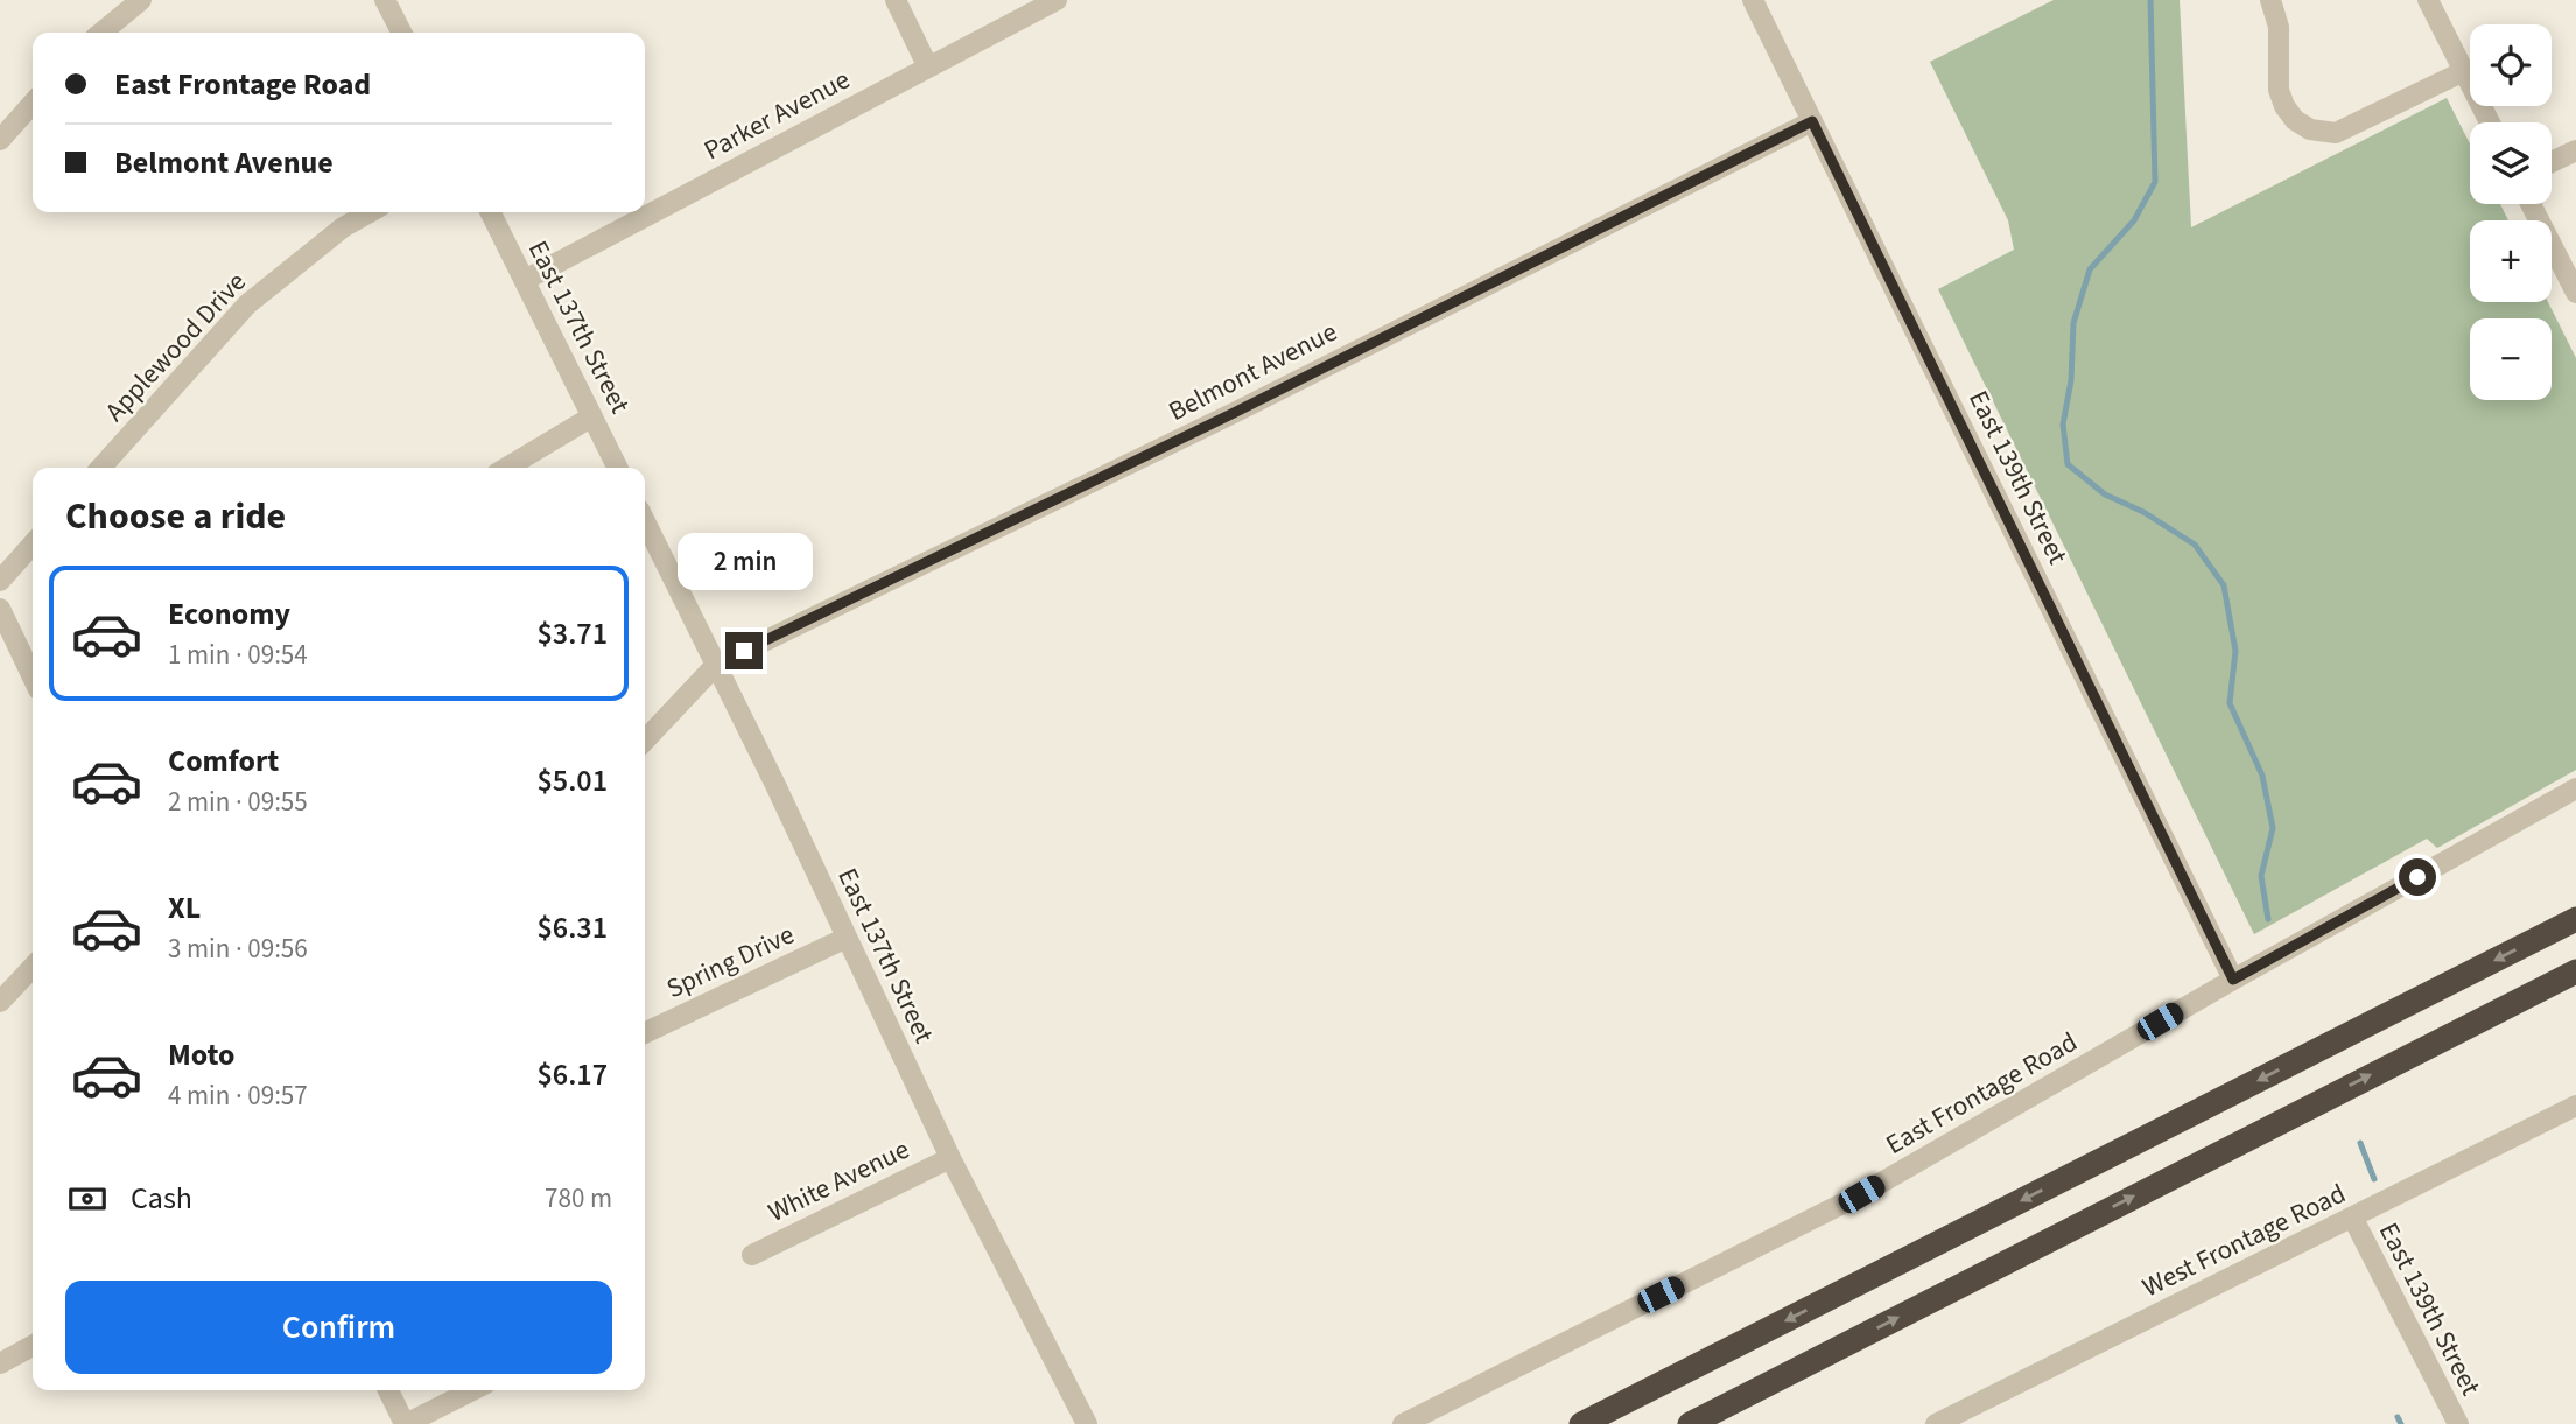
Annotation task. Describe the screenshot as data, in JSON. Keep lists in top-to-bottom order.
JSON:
{
  "streets": {
    "street": [
      "Parker Avenue",
      "East 137th Street",
      "Applewood Drive",
      "Belmont Avenue",
      "East 139th Street",
      "Spring Drive",
      "East Frontage Road",
      "White Avenue",
      "West Frontage Road"
    ]
  },
  "crossings": [
    ["Parker Avenue", "East 137th Street"],
    ["East 137th Street", "Belmont Avenue"],
    ["East 137th Street", "Spring Drive"],
    ["East 137th Street", "White Avenue"],
    ["Belmont Avenue", "East 139th Street"],
    ["East 139th Street", "East Frontage Road"],
    ["East 139th Street", "West Frontage Road"]
  ],
  "page": {
    "map_buttons": ["+", "−"],
    "banner": ["East Frontage Road", "Belmont Avenue"],
    "heading": "Choose a ride",
    "bubble": "2 min",
    "list": [
      {
        "name": "Economy",
        "note": "1 min · 09:54",
        "value": "$3.71"
      },
      {
        "name": "Comfort",
        "note": "2 min · 09:55",
        "value": "$5.01"
      },
      {
        "name": "XL",
        "note": "3 min · 09:56",
        "value": "$6.31"
      },
      {
        "name": "Moto",
        "note": "4 min · 09:57",
        "value": "$6.17"
      }
    ],
    "pay": ["Cash", "780 m"],
    "buttons": "Confirm"
  }
}
